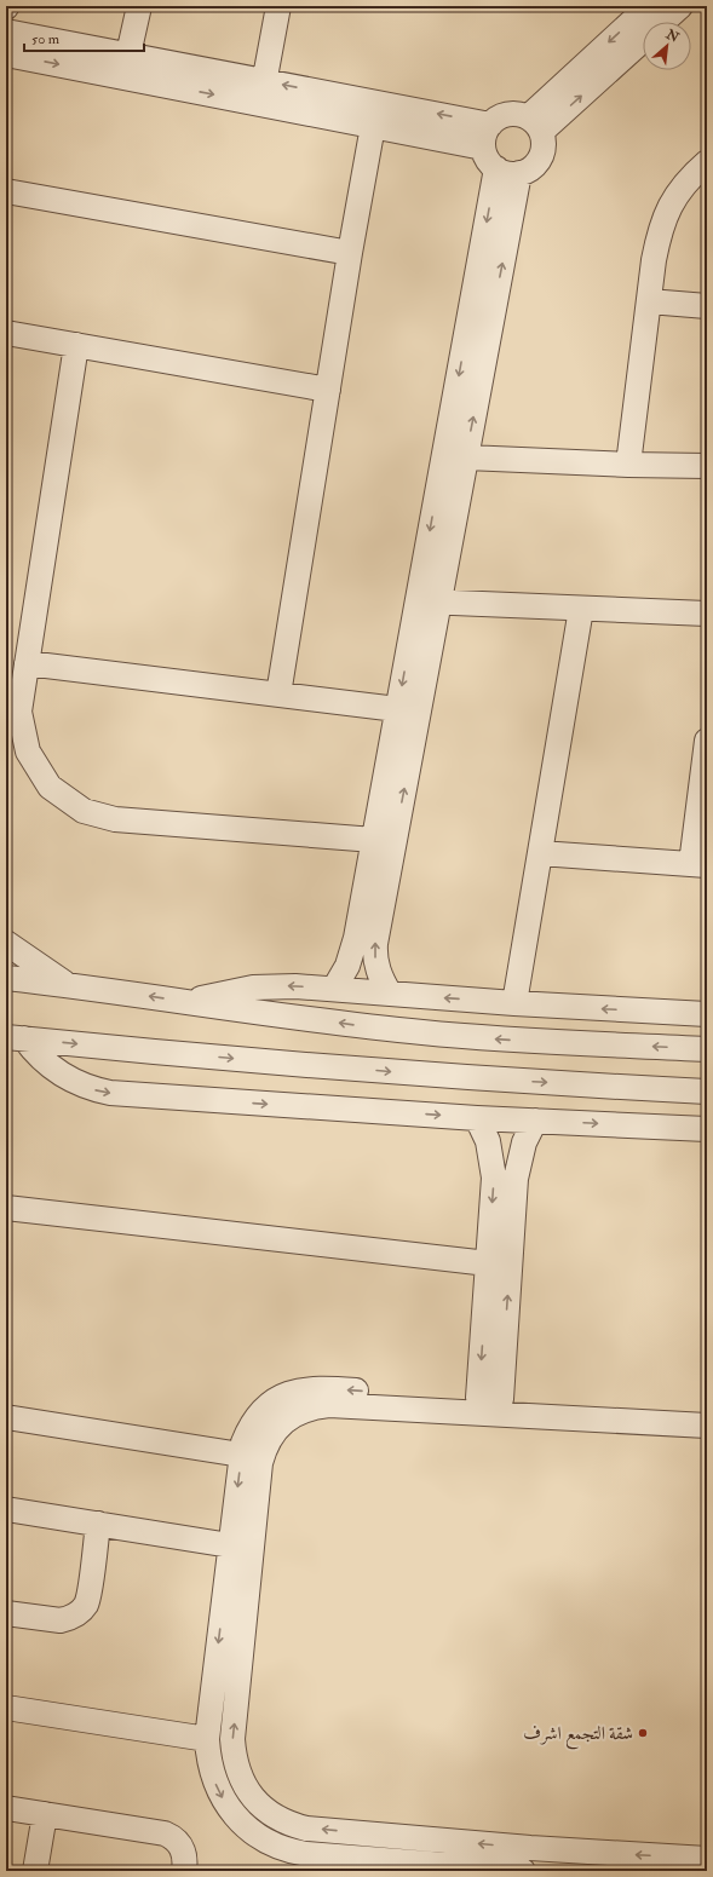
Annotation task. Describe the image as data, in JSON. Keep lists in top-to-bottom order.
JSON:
{
  "places": ["شقة التجمع اشرف"],
  "scale_bar": "50 m",
  "north": "top right"
}
